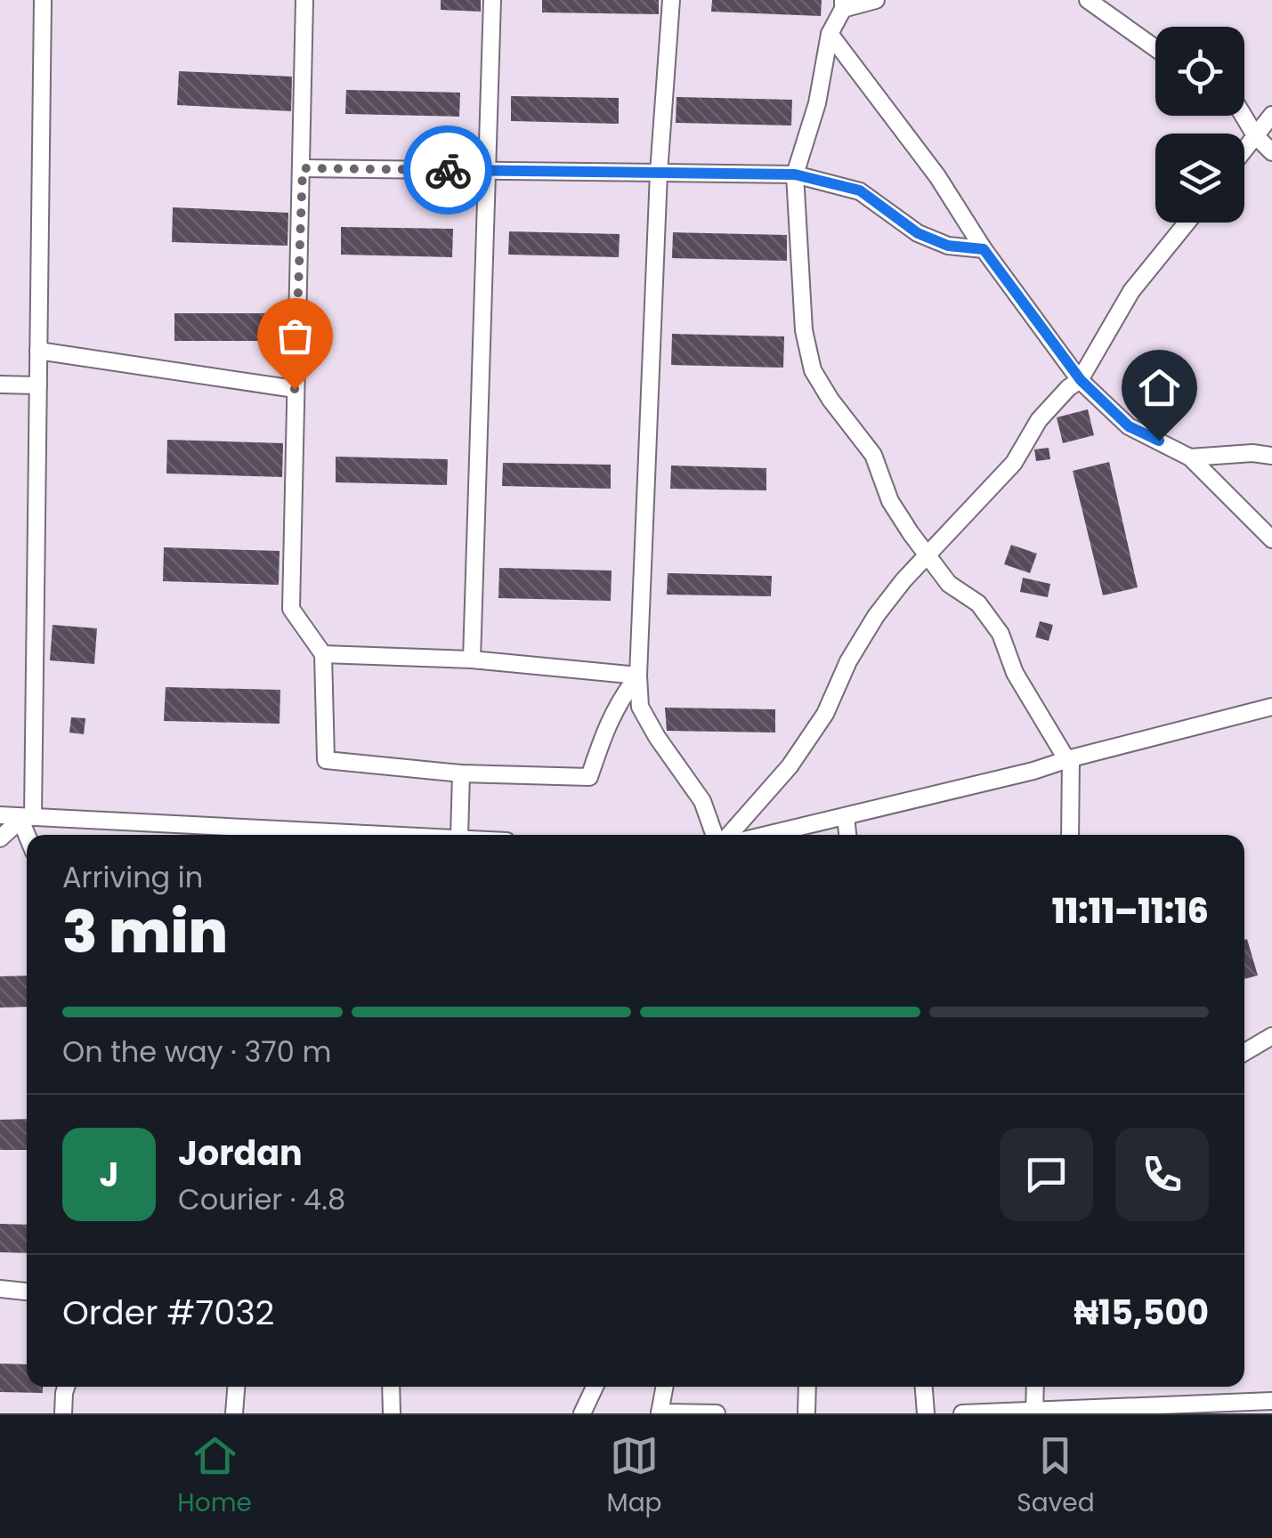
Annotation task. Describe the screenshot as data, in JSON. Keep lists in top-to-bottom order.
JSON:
{
  "page": {
    "heading": ["3 min", "Arriving in", "11:11–11:16"],
    "panel": [
      "Jordan",
      "Courier · 4.8",
      "Order #7032",
      "₦15,500"
    ],
    "bar": "On the way · 370 m",
    "round": "J",
    "tabs": ["Home", "Map", "Saved"]
  }
}
